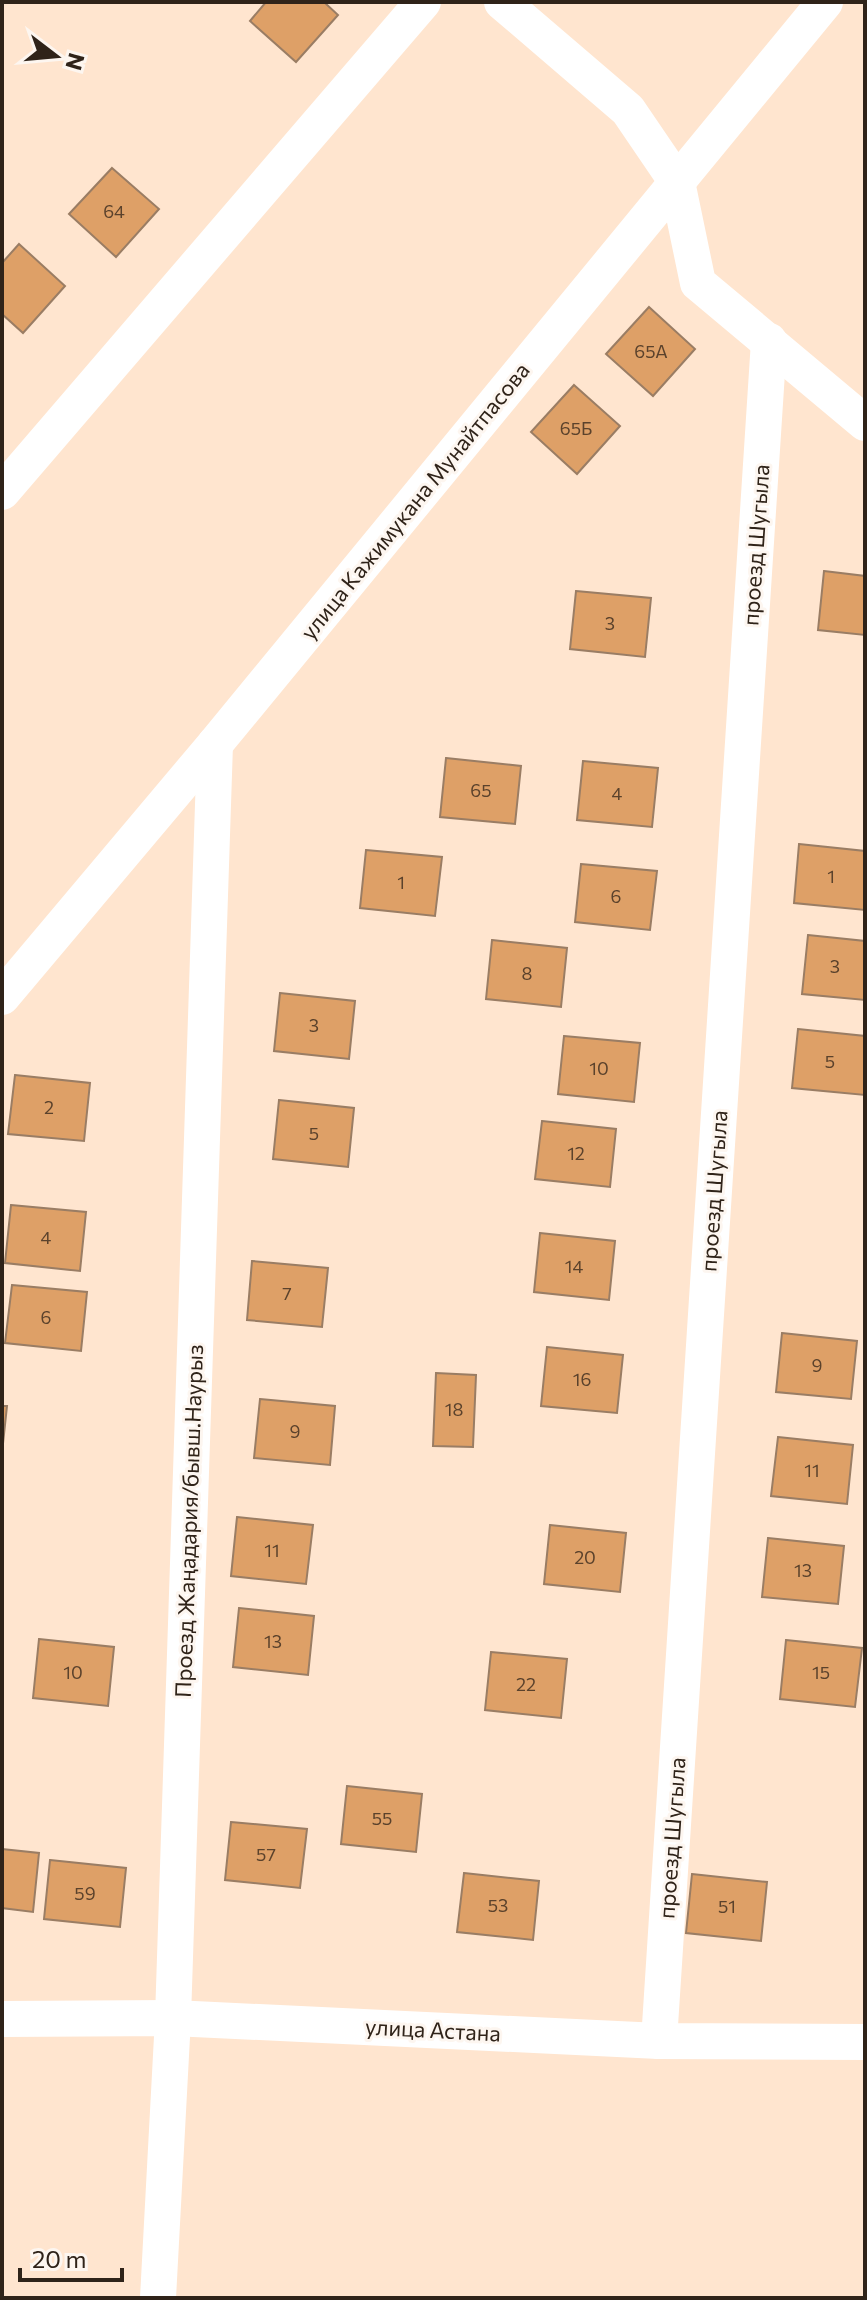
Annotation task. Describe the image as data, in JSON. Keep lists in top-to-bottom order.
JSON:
{
  "streets": {
    "street": [
      "улица Кажимукана Мунайтпасова",
      "проезд Шугыла",
      "Проезд Жаңадария/бывш.Наурыз",
      "улица Астана"
    ]
  },
  "crossings": [
    ["улица Кажимукана Мунайтпасова", "Проезд Жаңадария/бывш.Наурыз"],
    ["проезд Шугыла", "улица Астана"],
    ["Проезд Жаңадария/бывш.Наурыз", "улица Астана"]
  ],
  "house_numbers": [
    "64",
    "65А",
    "65Б",
    "3",
    "65",
    "4",
    "1",
    "1",
    "6",
    "3",
    "8",
    "3",
    "5",
    "10",
    "2",
    "5",
    "12",
    "4",
    "14",
    "7",
    "6",
    "9",
    "16",
    "18",
    "9",
    "11",
    "11",
    "20",
    "13",
    "13",
    "10",
    "15",
    "22",
    "55",
    "57",
    "59",
    "53",
    "51"
  ],
  "scale_bar": "20 m",
  "north": "right"
}
